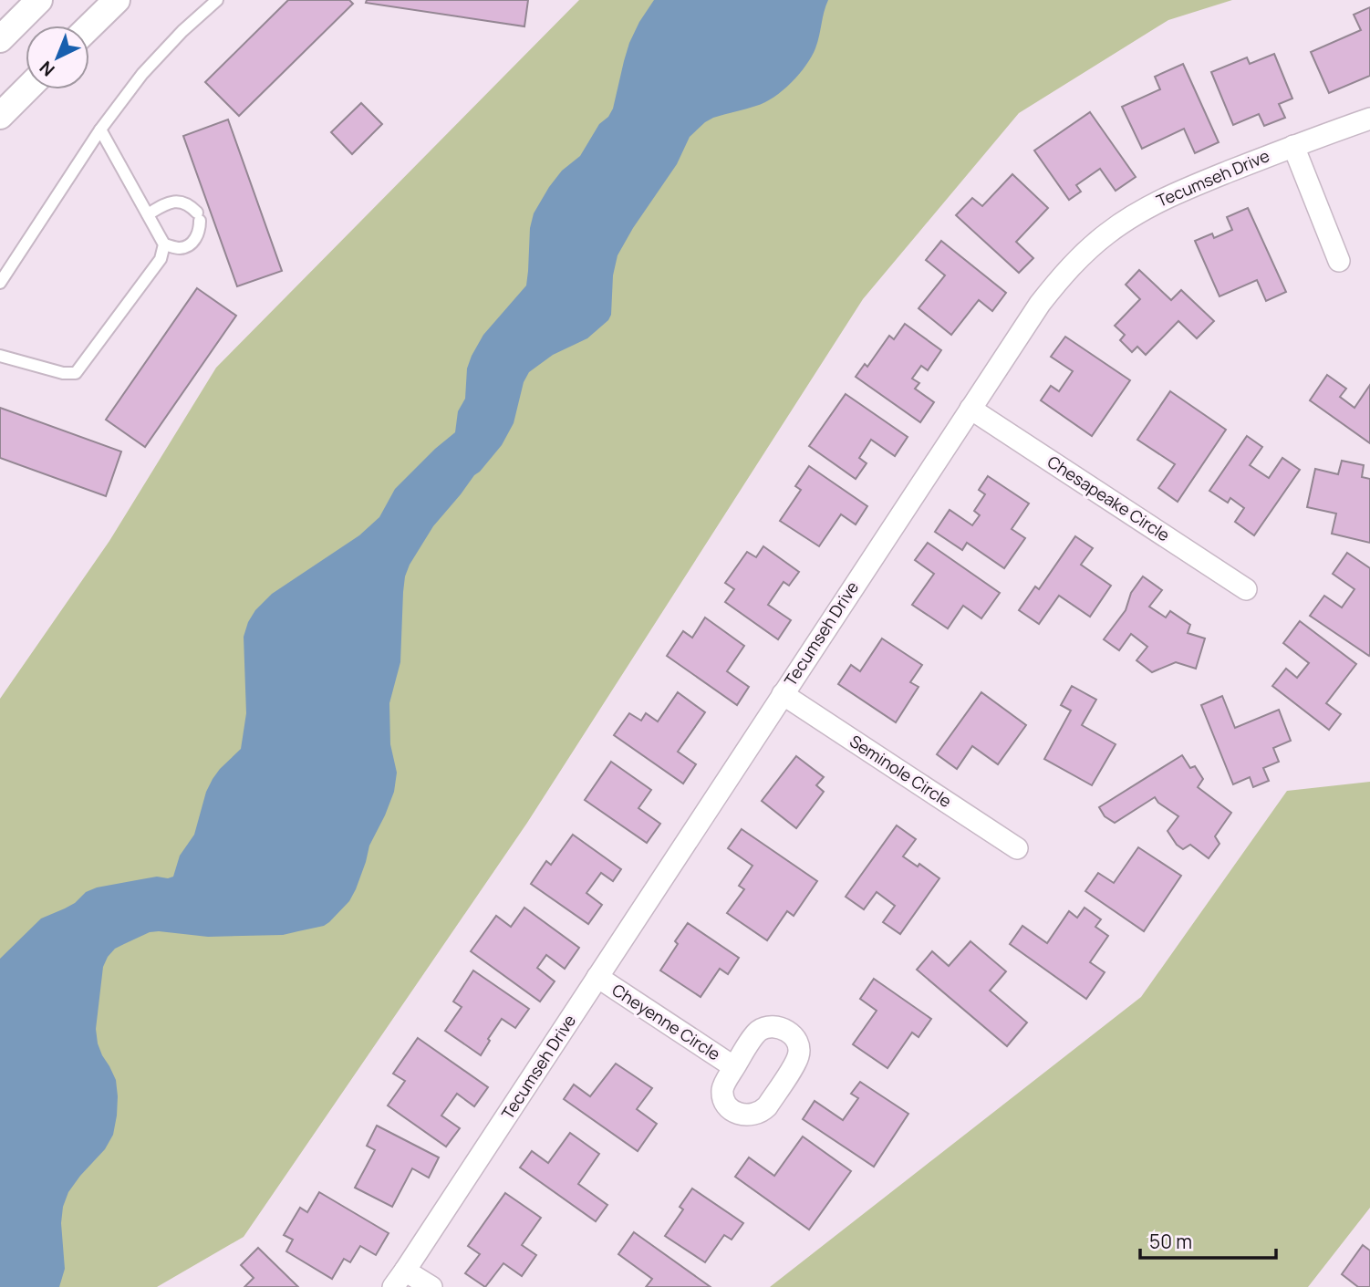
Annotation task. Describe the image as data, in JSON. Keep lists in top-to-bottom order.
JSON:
{
  "streets": {
    "street": [
      "Tecumseh Drive",
      "Chesapeake Circle",
      "Seminole Circle",
      "Cheyenne Circle"
    ]
  },
  "crossings": [
    ["Tecumseh Drive", "Chesapeake Circle"],
    ["Tecumseh Drive", "Seminole Circle"],
    ["Tecumseh Drive", "Cheyenne Circle"]
  ],
  "scale_bar": "50 m",
  "north": "bottom left"
}
